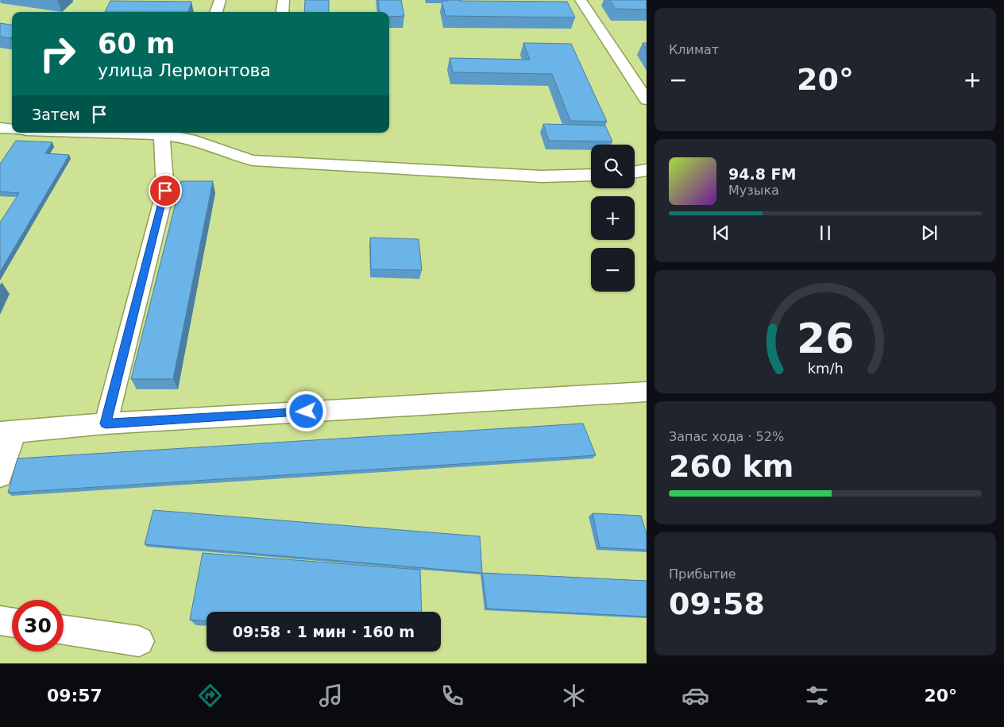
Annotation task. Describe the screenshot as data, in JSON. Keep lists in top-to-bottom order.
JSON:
{
  "page": {
    "tile": [
      "Климат",
      ["Запас хода · 52%", "260 km"],
      ["Прибытие", "09:58"]
    ],
    "turn": ["60 m", "улица Лермонтова"],
    "heat": ["−", "20°", "+"],
    "then": "Затем",
    "map_buttons": ["+", "−"],
    "song": ["94.8 FM", "Музыка"],
    "limit": "30",
    "trip": "09:58 · 1 мин · 160 m",
    "tabs": ["09:57", "20°"],
    "gauge": ["26", "km/h"]
  }
}
